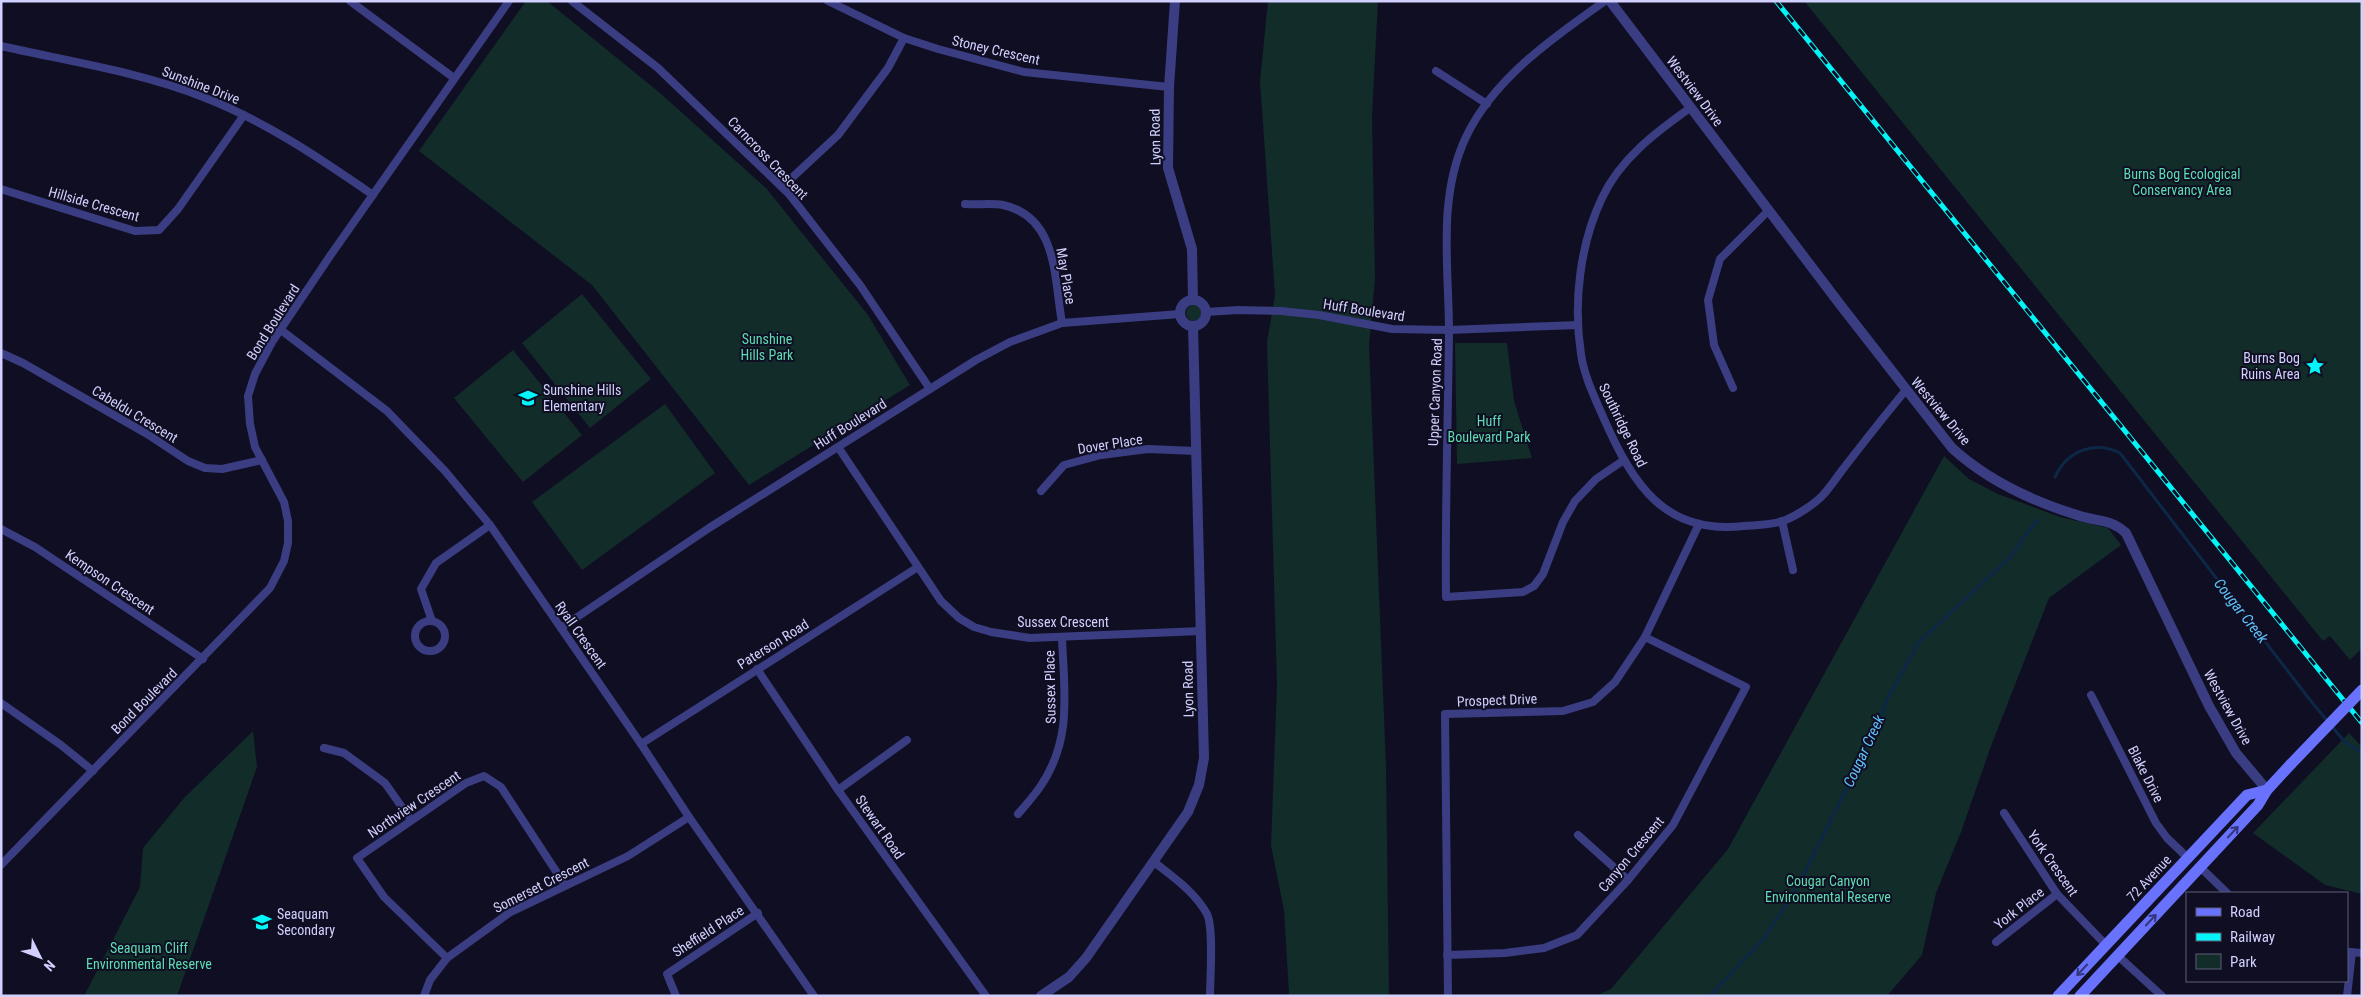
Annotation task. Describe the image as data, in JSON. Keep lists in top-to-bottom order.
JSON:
{
  "streets": {
    "main road": ["72 Avenue"],
    "street": [
      "Stoney Crescent",
      "Sunshine Drive",
      "Westview Drive",
      "Lyon Road",
      "Carncross Crescent",
      "Hillside Crescent",
      "May Place",
      "Huff Boulevard",
      "Bond Boulevard",
      "Upper Canyon Road",
      "Cabeldu Crescent",
      "Southridge Road",
      "Dover Place",
      "Kempson Crescent",
      "Sussex Crescent",
      "Ryall Crescent",
      "Paterson Road",
      "Sussex Place",
      "Prospect Drive",
      "Blake Drive",
      "Northview Crescent",
      "Stewart Road",
      "Canyon Crescent",
      "York Crescent",
      "Somerset Crescent",
      "York Place",
      "Sheffield Place"
    ]
  },
  "crossings": [
    ["Stoney Crescent", "Lyon Road"],
    ["Sunshine Drive", "Hillside Crescent"],
    ["Sunshine Drive", "Bond Boulevard"],
    ["Westview Drive", "Southridge Road"],
    ["Westview Drive", "72 Avenue"],
    ["Lyon Road", "Huff Boulevard"],
    ["Lyon Road", "Dover Place"],
    ["Lyon Road", "Sussex Crescent"],
    ["Carncross Crescent", "Huff Boulevard"],
    ["May Place", "Huff Boulevard"],
    ["Huff Boulevard", "Upper Canyon Road"],
    ["Huff Boulevard", "Southridge Road"],
    ["Huff Boulevard", "Sussex Crescent"],
    ["Huff Boulevard", "Ryall Crescent"],
    ["Bond Boulevard", "Cabeldu Crescent"],
    ["Bond Boulevard", "Kempson Crescent"],
    ["Bond Boulevard", "Ryall Crescent"],
    ["Upper Canyon Road", "Southridge Road"],
    ["Southridge Road", "Prospect Drive"],
    ["Sussex Crescent", "Paterson Road"],
    ["Sussex Crescent", "Sussex Place"],
    ["Ryall Crescent", "Paterson Road"],
    ["Ryall Crescent", "Somerset Crescent"],
    ["Ryall Crescent", "Sheffield Place"],
    ["Paterson Road", "Stewart Road"],
    ["Prospect Drive", "Canyon Crescent"],
    ["Blake Drive", "72 Avenue"],
    ["Northview Crescent", "Somerset Crescent"],
    ["York Crescent", "72 Avenue"],
    ["York Crescent", "York Place"]
  ],
  "water": ["Cougar Creek"],
  "parks": [
    "Burns Bog Ecological Conservancy Area",
    "Sunshine Hills Park",
    "Huff Boulevard Park",
    "Cougar Canyon Environmental Reserve",
    "Seaquam Cliff Environmental Reserve"
  ],
  "places": {
    "place": ["Burns Bog Ruins Area"],
    "school or university": ["Sunshine Hills Elementary", "Seaquam Secondary"]
  },
  "legend": ["Road", "Railway", "Park"],
  "north": "bottom right"
}
